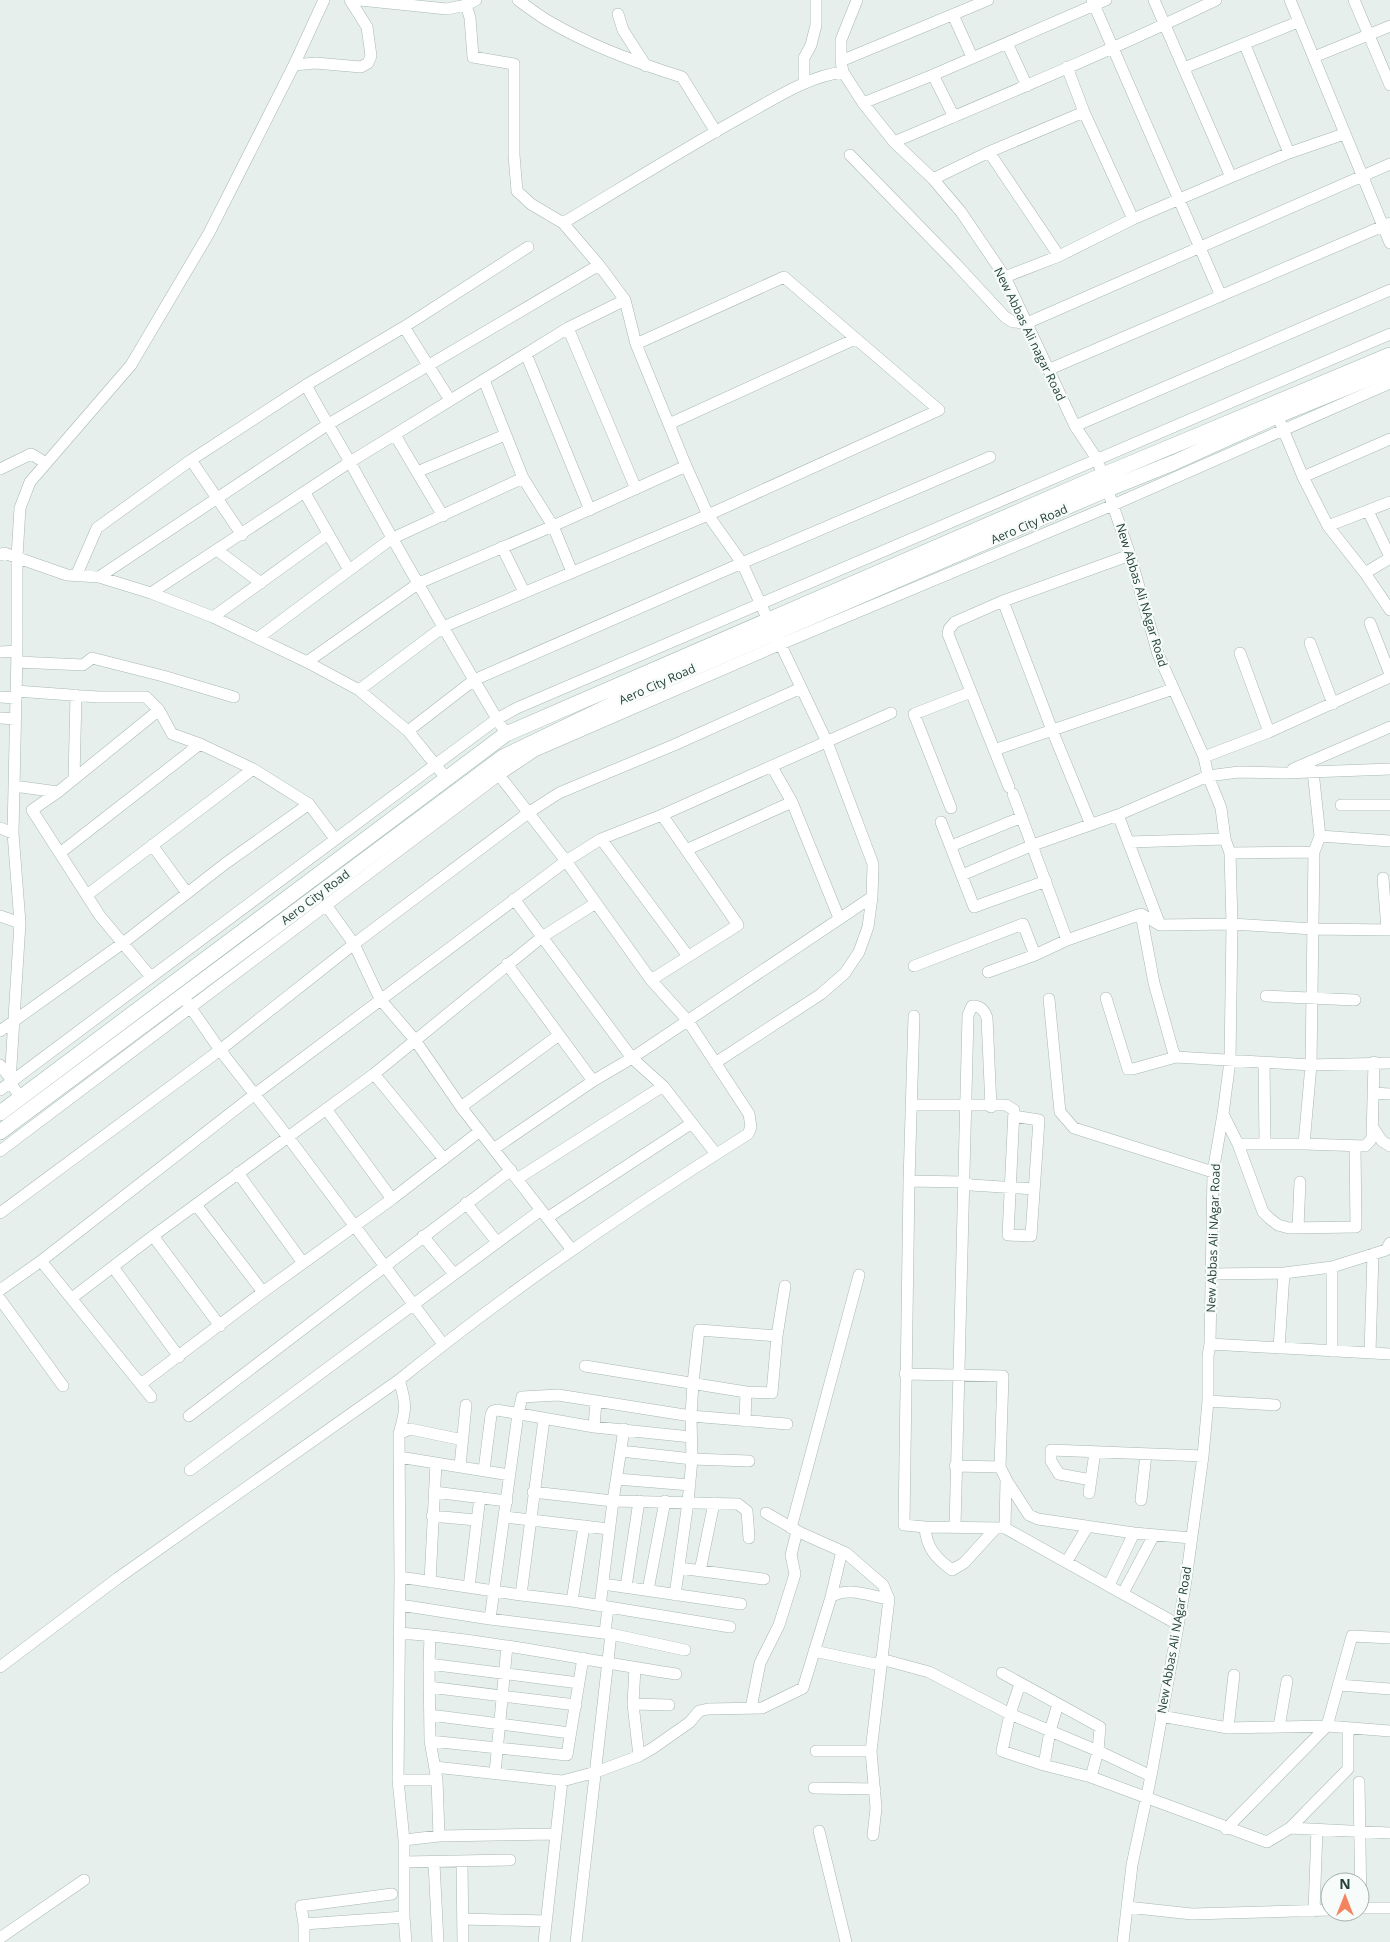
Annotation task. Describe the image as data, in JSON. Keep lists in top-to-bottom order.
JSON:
{
  "streets": {
    "street": ["New Abbas Ali nagar Road", "Aero City Road", "New Abbas Ali NAgar Road"]
  },
  "crossings": [
    ["New Abbas Ali nagar Road", "Aero City Road"],
    ["New Abbas Ali nagar Road", "New Abbas Ali NAgar Road"],
    ["Aero City Road", "New Abbas Ali NAgar Road"]
  ],
  "north": "top"
}
